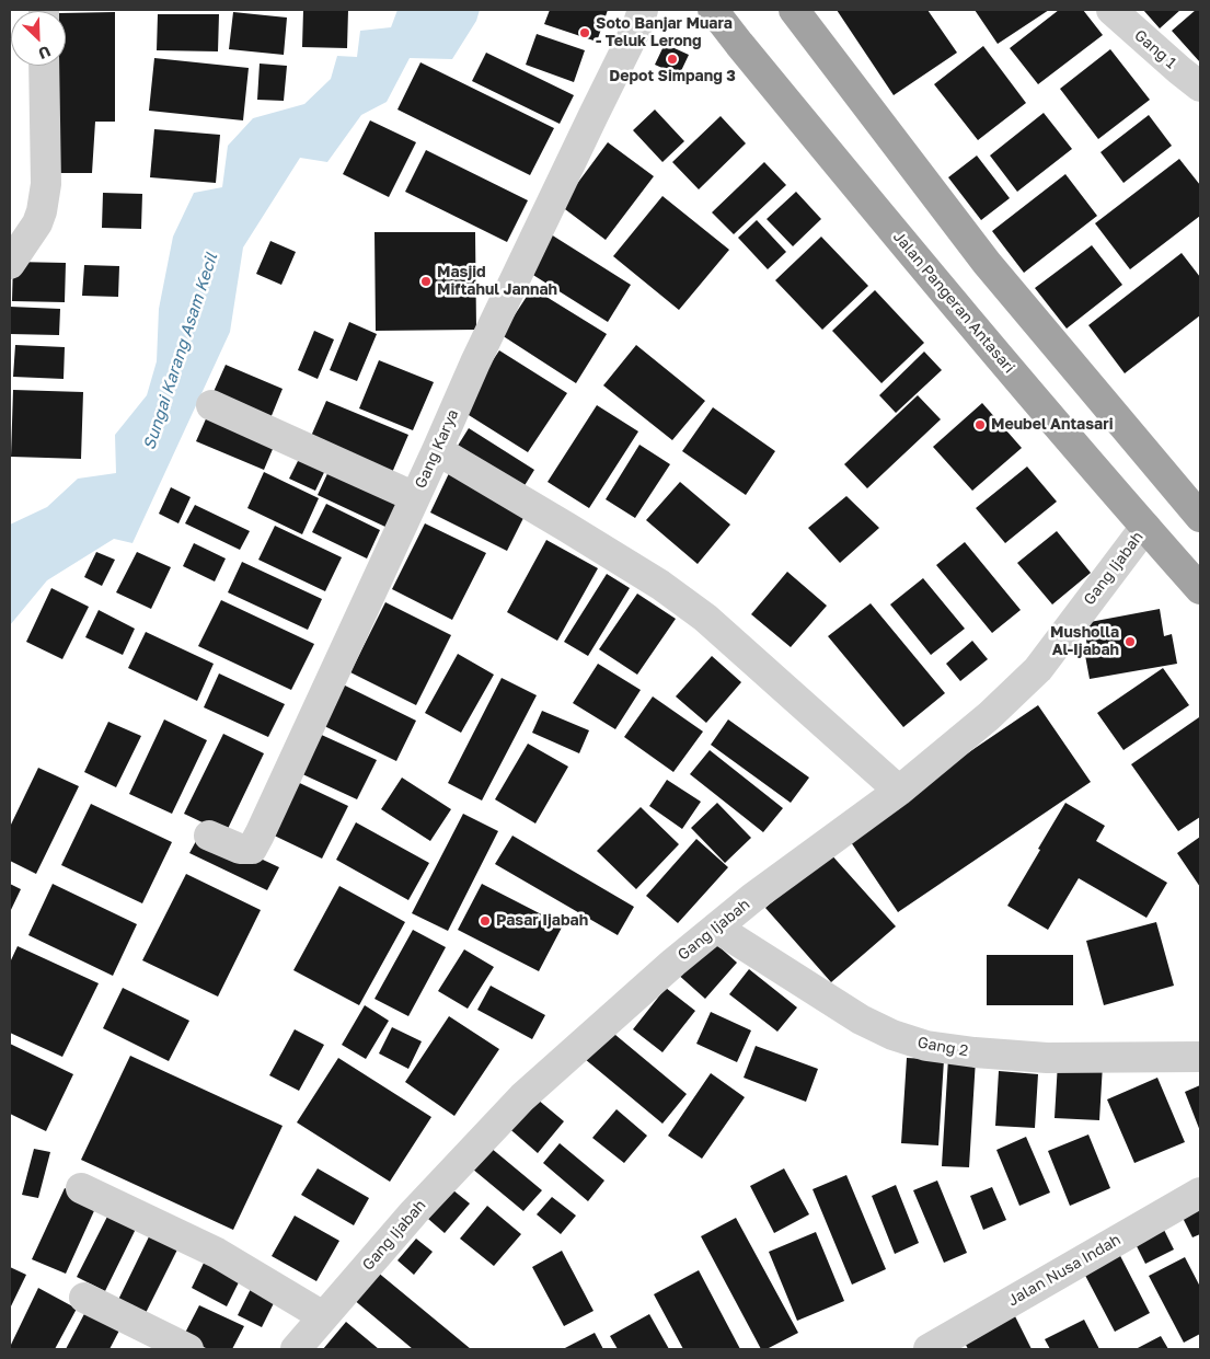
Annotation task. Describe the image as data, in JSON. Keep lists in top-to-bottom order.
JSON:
{
  "streets": {
    "highway": ["Jalan Pangeran Antasari"],
    "street": [
      "Gang 1",
      "Gang Karya",
      "Gang Ijabah",
      "Gang 2",
      "Jalan Nusa Indah"
    ]
  },
  "crossings": [
    ["Jalan Pangeran Antasari", "Gang Ijabah"],
    ["Gang Ijabah", "Gang 2"]
  ],
  "water": ["Sungai Karang Asam Kecil"],
  "places": [
    "Soto Banjar Muara - Teluk Lerong",
    "Depot Simpang 3",
    "Masjid Miftahul Jannah",
    "Meubel Antasari",
    "Musholla Al-Ijabah",
    "Pasar Ijabah"
  ],
  "north": "bottom right"
}
